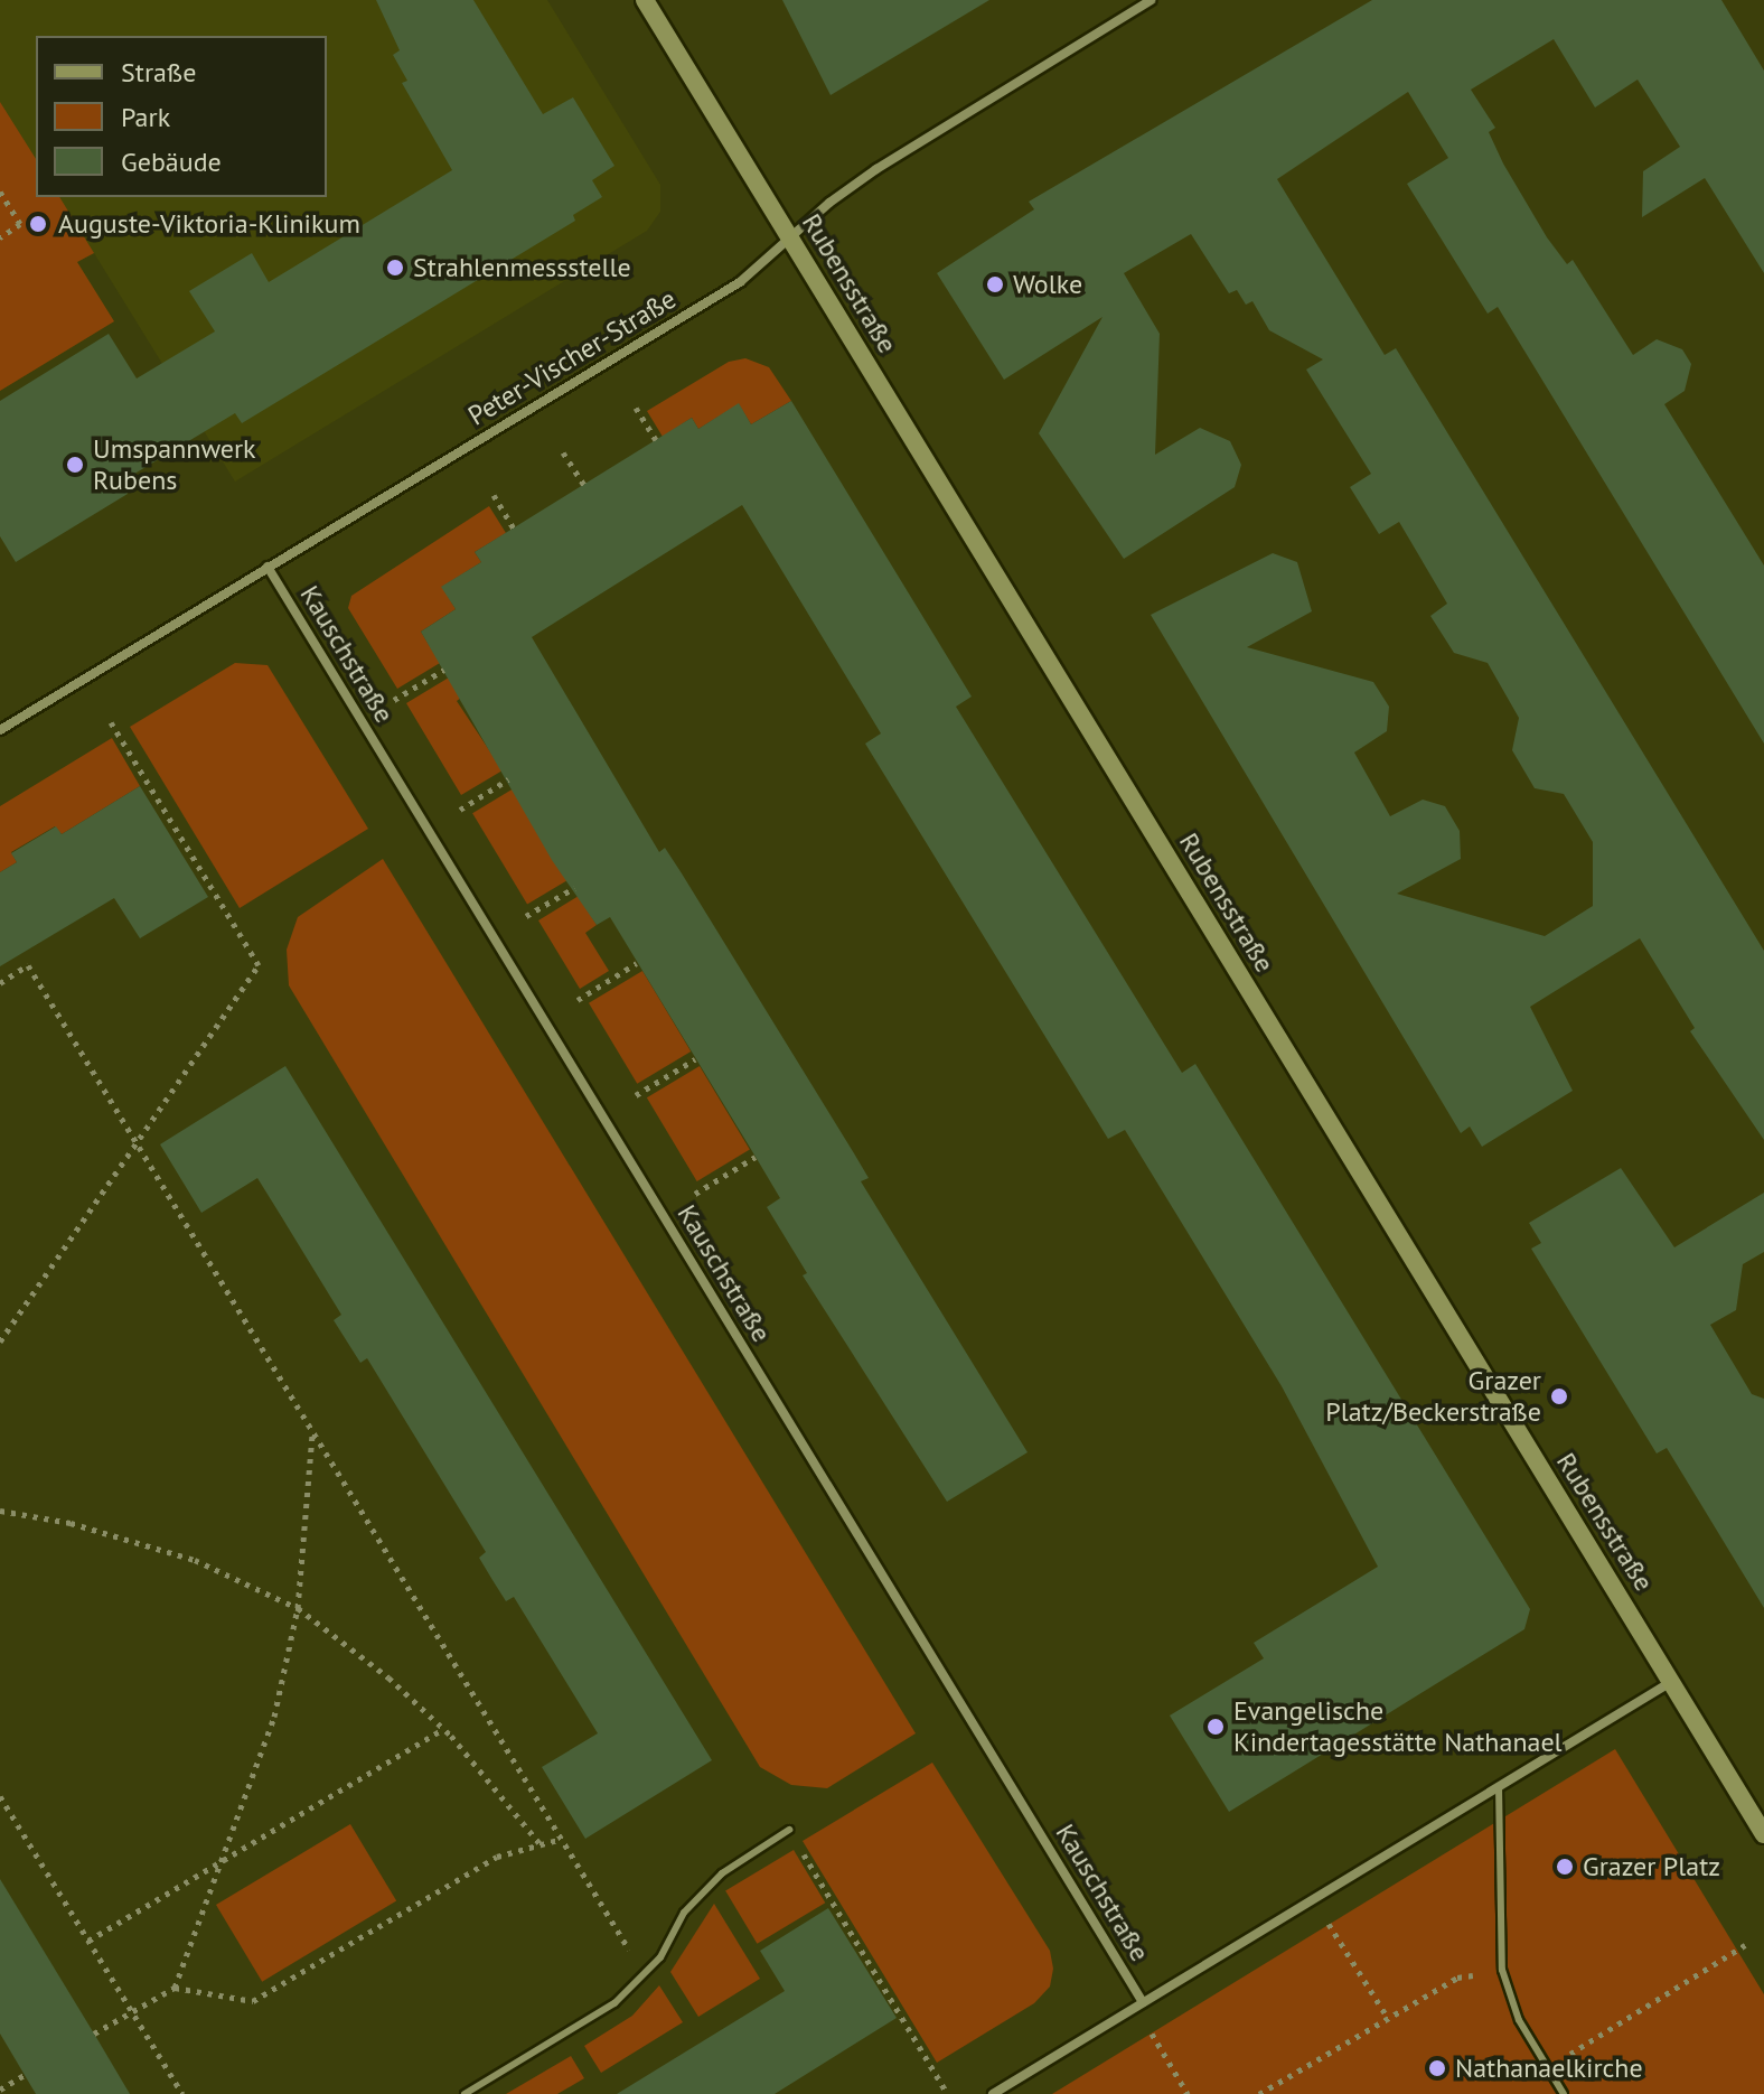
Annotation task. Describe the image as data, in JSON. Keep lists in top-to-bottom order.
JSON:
{
  "streets": {
    "street": ["Rubensstraße", "Peter-Vischer-Straße", "Kauschstraße"]
  },
  "crossings": [
    ["Rubensstraße", "Peter-Vischer-Straße"],
    ["Peter-Vischer-Straße", "Kauschstraße"]
  ],
  "places": [
    "Auguste-Viktoria-Klinikum",
    "Strahlenmessstelle",
    "Wolke",
    "Umspannwerk Rubens",
    "Grazer Platz/Beckerstraße",
    "Evangelische Kindertagesstätte Nathanael",
    "Grazer Platz",
    "Nathanaelkirche"
  ],
  "legend": ["Straße", "Park", "Gebäude"]
}
